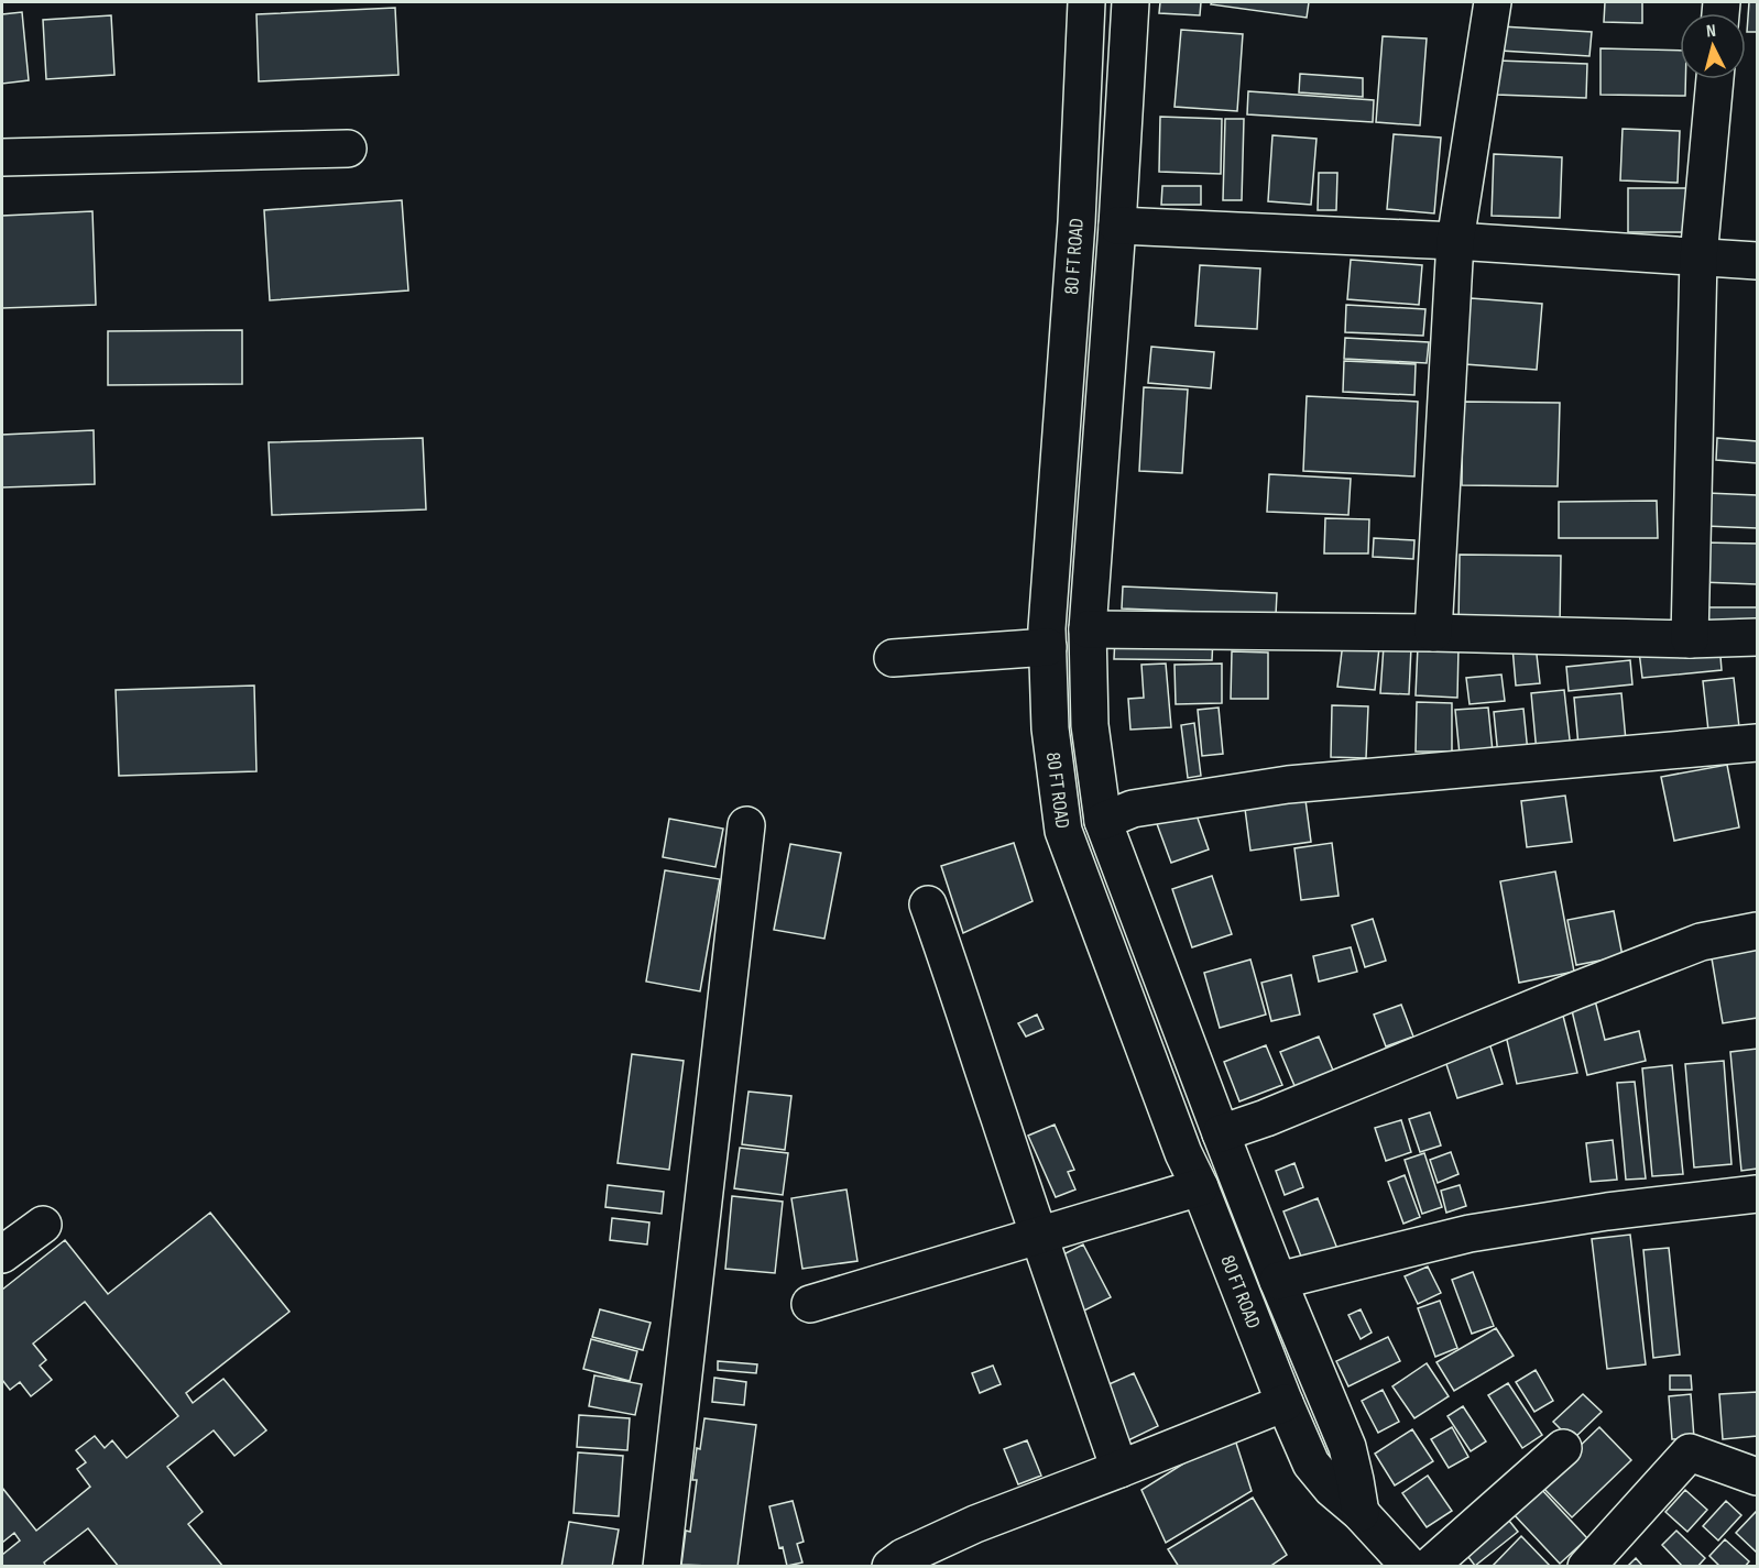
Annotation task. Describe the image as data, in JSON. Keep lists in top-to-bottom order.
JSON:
{
  "streets": {
    "street": ["80 FT ROAD"]
  },
  "north": "top"
}
